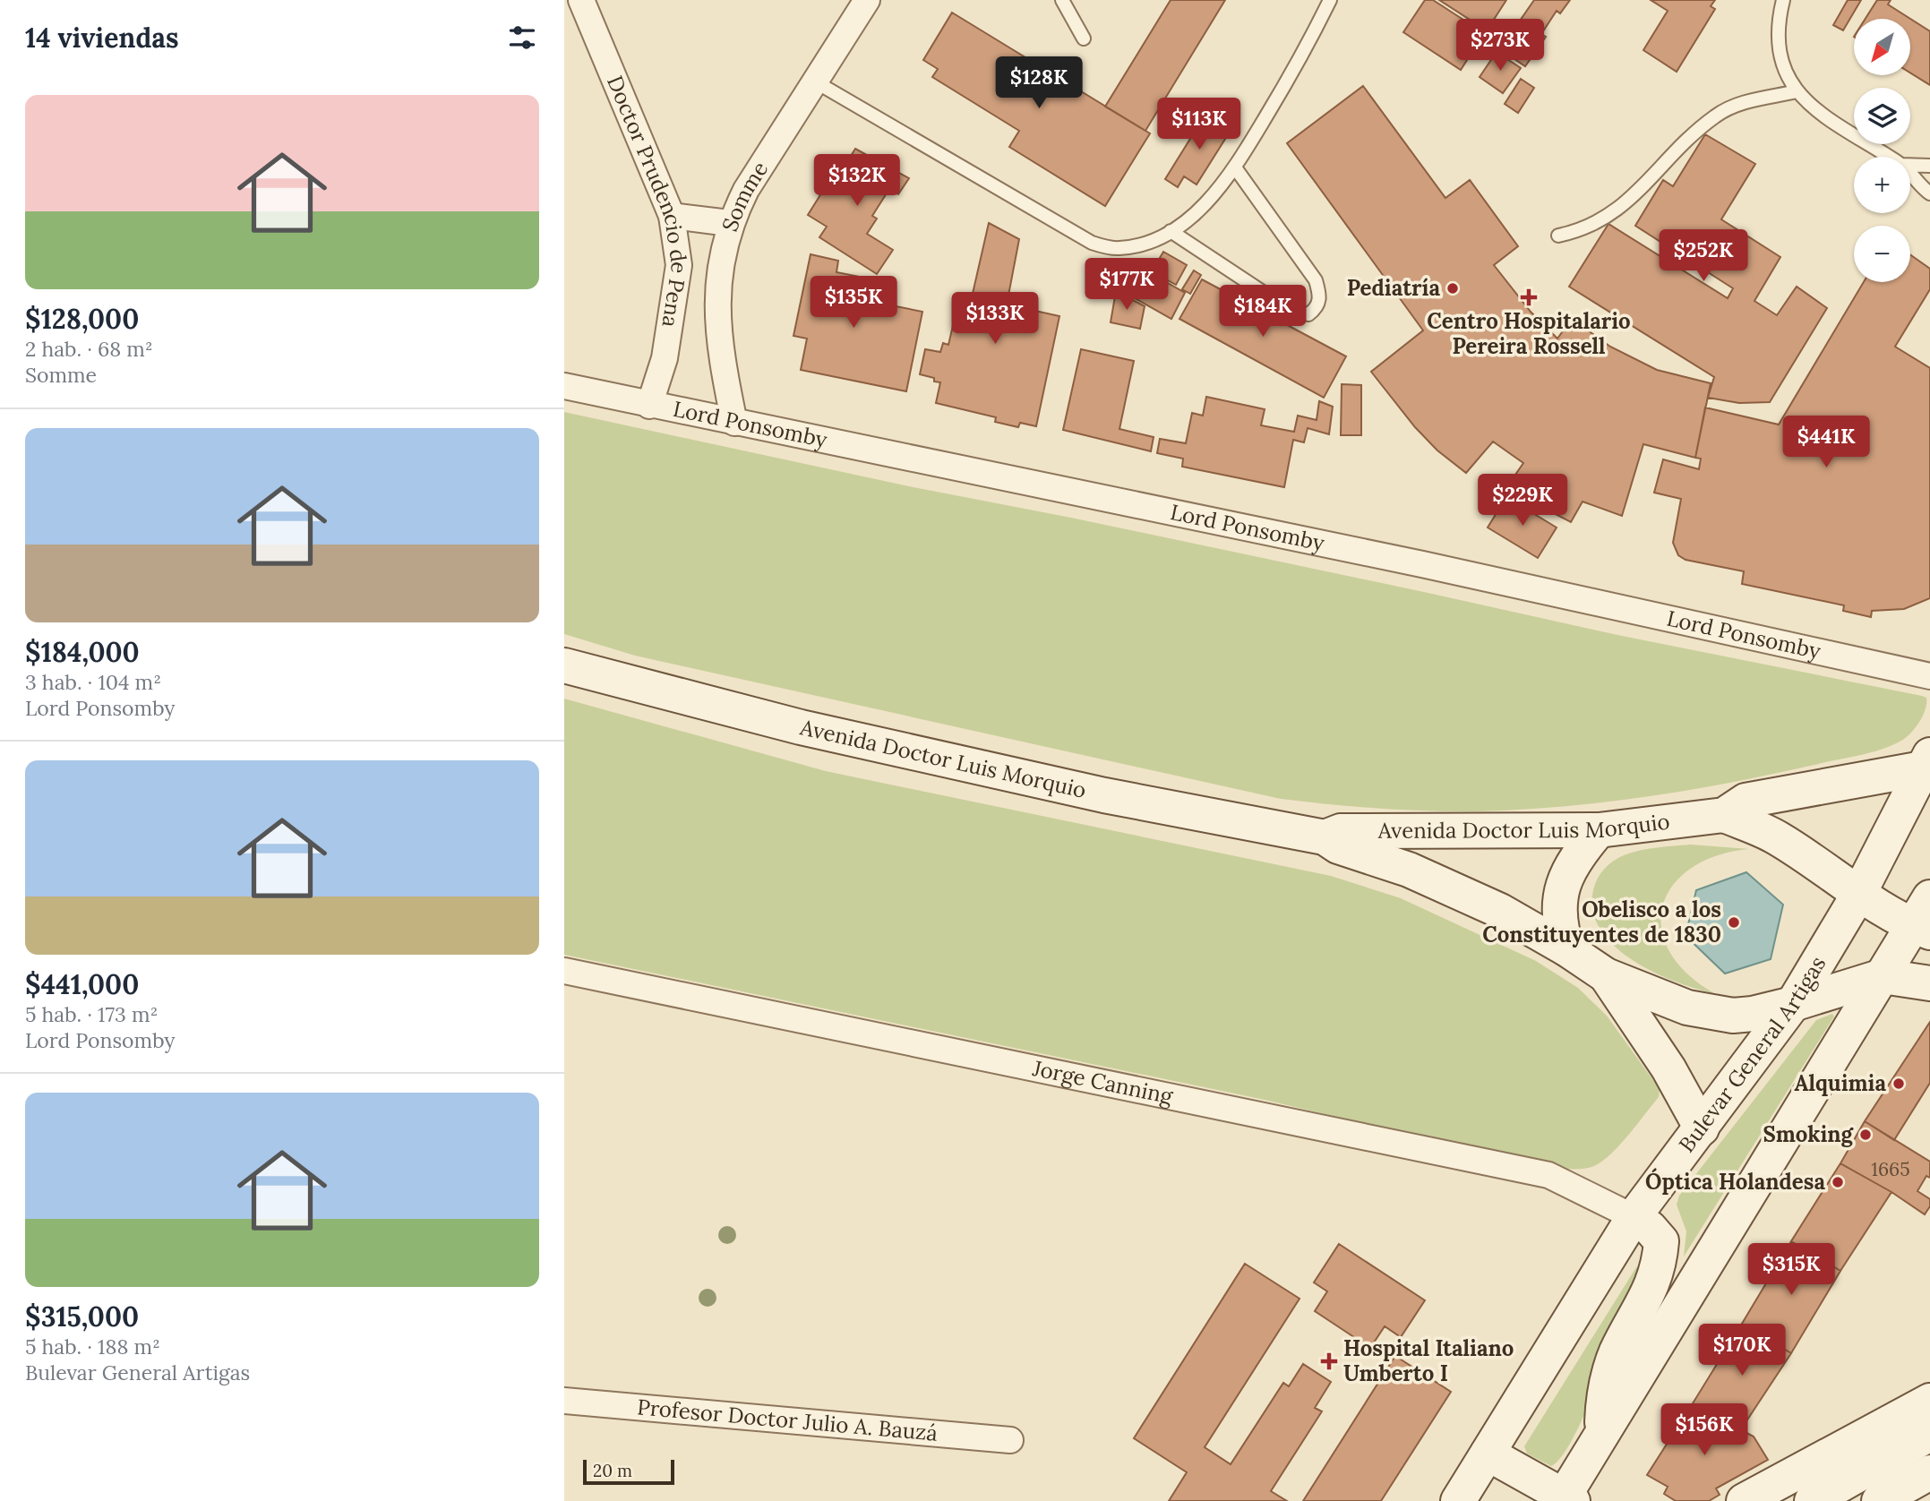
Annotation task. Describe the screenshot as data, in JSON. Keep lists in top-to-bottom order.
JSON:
{
  "streets": {
    "main road": ["Avenida Doctor Luis Morquio", "Bulevar General Artigas"],
    "street": [
      "Somme",
      "Doctor Prudencio de Pena",
      "Lord Ponsomby",
      "Jorge Canning",
      "Profesor Doctor Julio A. Bauzá"
    ]
  },
  "crossings": [
    ["Somme", "Lord Ponsomby"],
    ["Doctor Prudencio de Pena", "Lord Ponsomby"],
    ["Avenida Doctor Luis Morquio", "Bulevar General Artigas"],
    ["Bulevar General Artigas", "Jorge Canning"]
  ],
  "places": {
    "other": [
      "Pediatría",
      "Obelisco a los Constituyentes de 1830",
      "Alquimia",
      "Smoking",
      "Óptica Holandesa"
    ],
    "health": ["Centro Hospitalario Pereira Rossell", "Hospital Italiano Umberto I"]
  },
  "house_numbers": ["1665"],
  "scale_bar": "20 m",
  "north": "bottom left",
  "page": {
    "heading": "14 viviendas",
    "map_buttons": ["+", "−"],
    "price": [
      "$273K",
      "$128K",
      "$113K",
      "$132K",
      "$252K",
      "$177K",
      "$135K",
      "$184K",
      "$133K",
      "$441K",
      "$229K",
      "$315K",
      "$170K",
      "$156K"
    ],
    "list": [
      {
        "name": "$128,000",
        "note": "2 hab. · 68 m² · Somme"
      },
      {
        "name": "$184,000",
        "note": "3 hab. · 104 m² · Lord Ponsomby"
      },
      {
        "name": "$441,000",
        "note": "5 hab. · 173 m² · Lord Ponsomby"
      },
      {
        "name": "$315,000",
        "note": "5 hab. · 188 m² · Bulevar General Artigas"
      }
    ],
    "scale": "20 m"
  }
}
